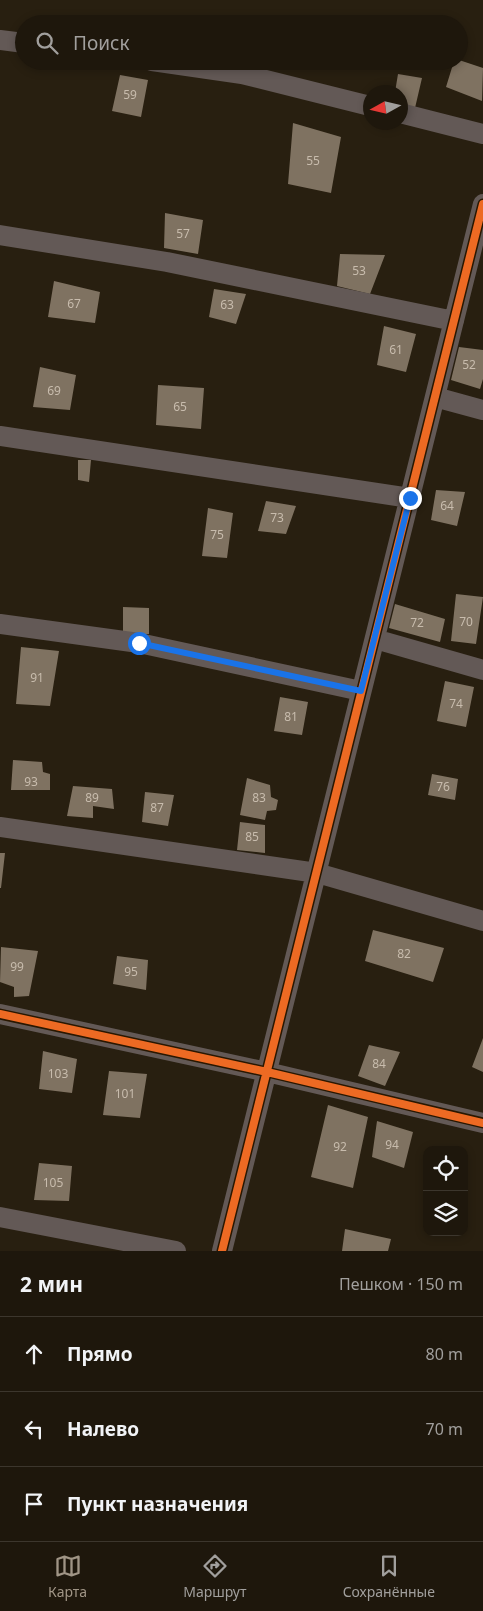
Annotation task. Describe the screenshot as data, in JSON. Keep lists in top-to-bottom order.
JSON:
{
  "house_numbers": [
    "59",
    "55",
    "57",
    "53",
    "67",
    "63",
    "61",
    "52",
    "69",
    "65",
    "64",
    "73",
    "75",
    "70",
    "72",
    "91",
    "74",
    "81",
    "93",
    "76",
    "89",
    "83",
    "87",
    "85",
    "82",
    "99",
    "95",
    "84",
    "103",
    "101",
    "94",
    "92",
    "105"
  ],
  "north": "left",
  "page": {
    "search": "Поиск",
    "heading": ["2 мин", "Пешком · 150 m"],
    "list": [
      ["Прямо", "80 m"],
      ["Налево", "70 m"],
      "Пункт назначения"
    ],
    "nav": ["Карта", "Маршрут", "Сохранённые"]
  }
}
